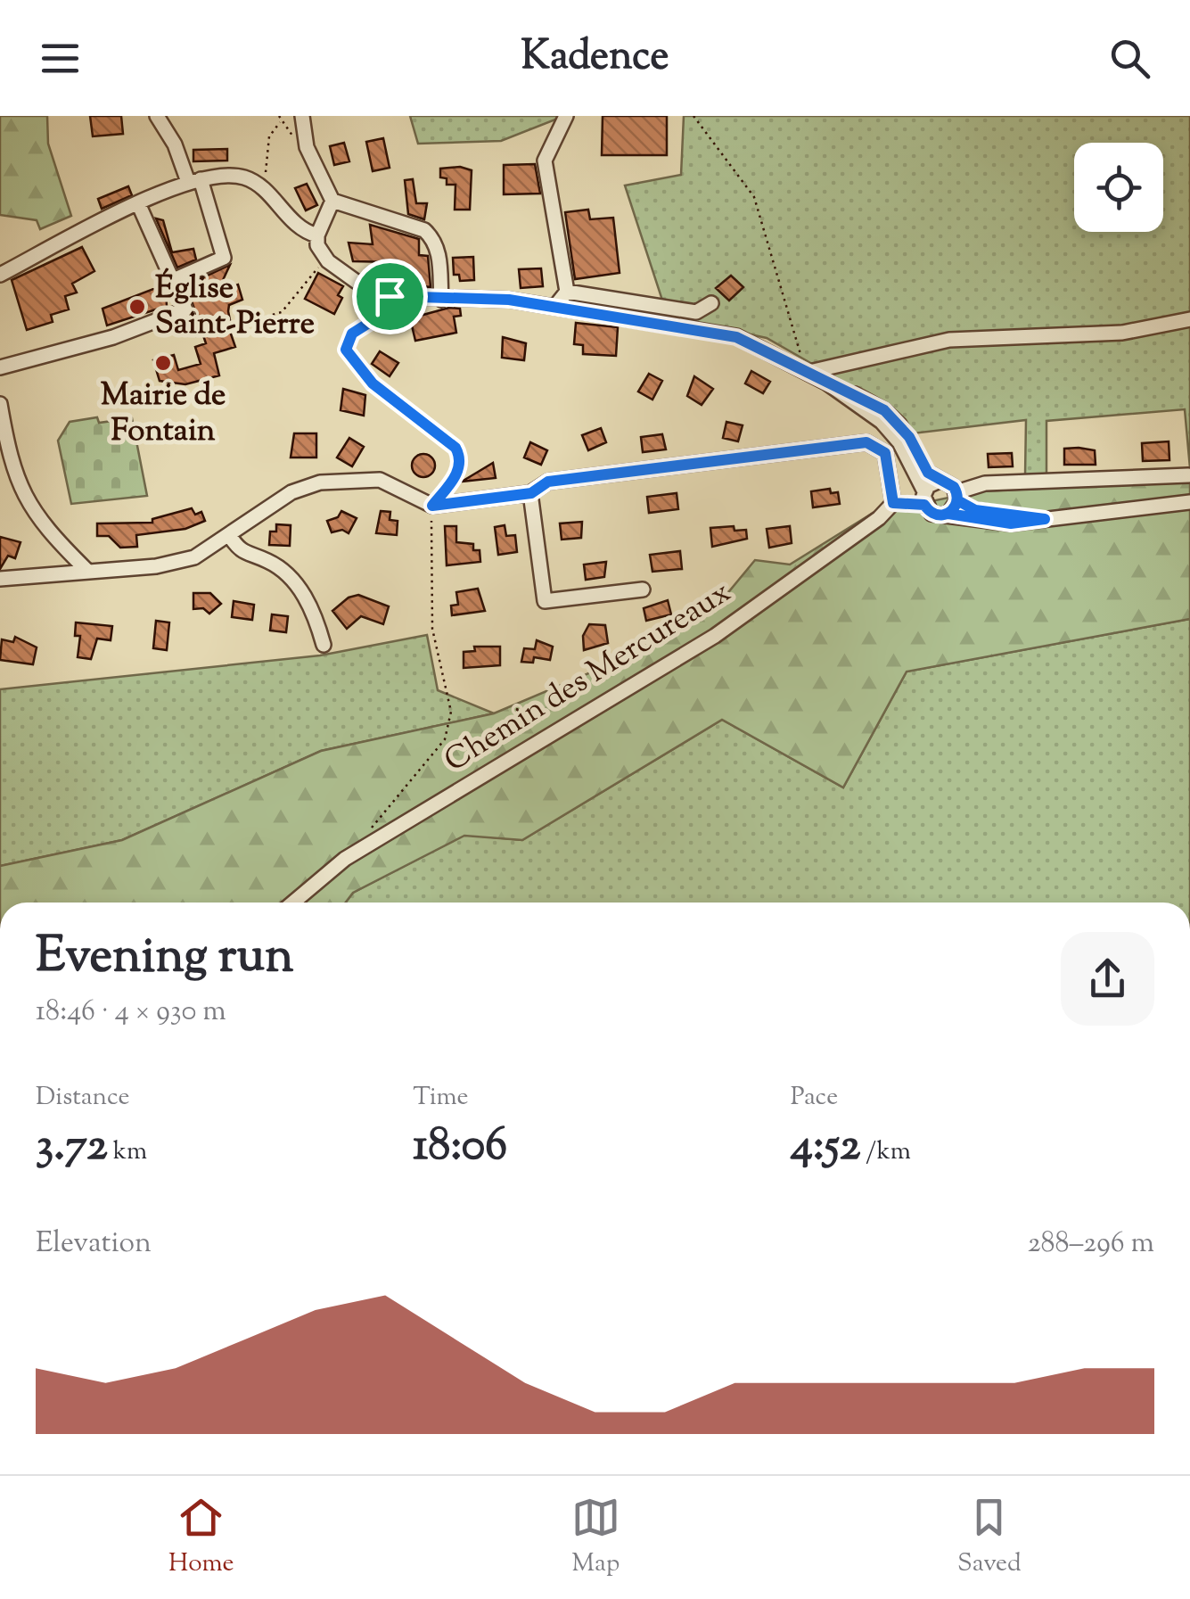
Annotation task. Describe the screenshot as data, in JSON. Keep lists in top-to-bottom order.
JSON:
{
  "streets": {
    "street": ["Chemin des Mercureaux"]
  },
  "places": ["Église Saint-Pierre", "Mairie de Fontain"],
  "page": {
    "header": "Kadence",
    "heading": ["Evening run", "18:46 · 4 × 930 m"],
    "stats": [
      ["Distance", "3.72 km"],
      ["Time", "18:06"],
      ["Pace", "4:52 /km"]
    ],
    "chart": ["Elevation", "288–296 m"],
    "tabs": ["Home", "Map", "Saved"]
  }
}
